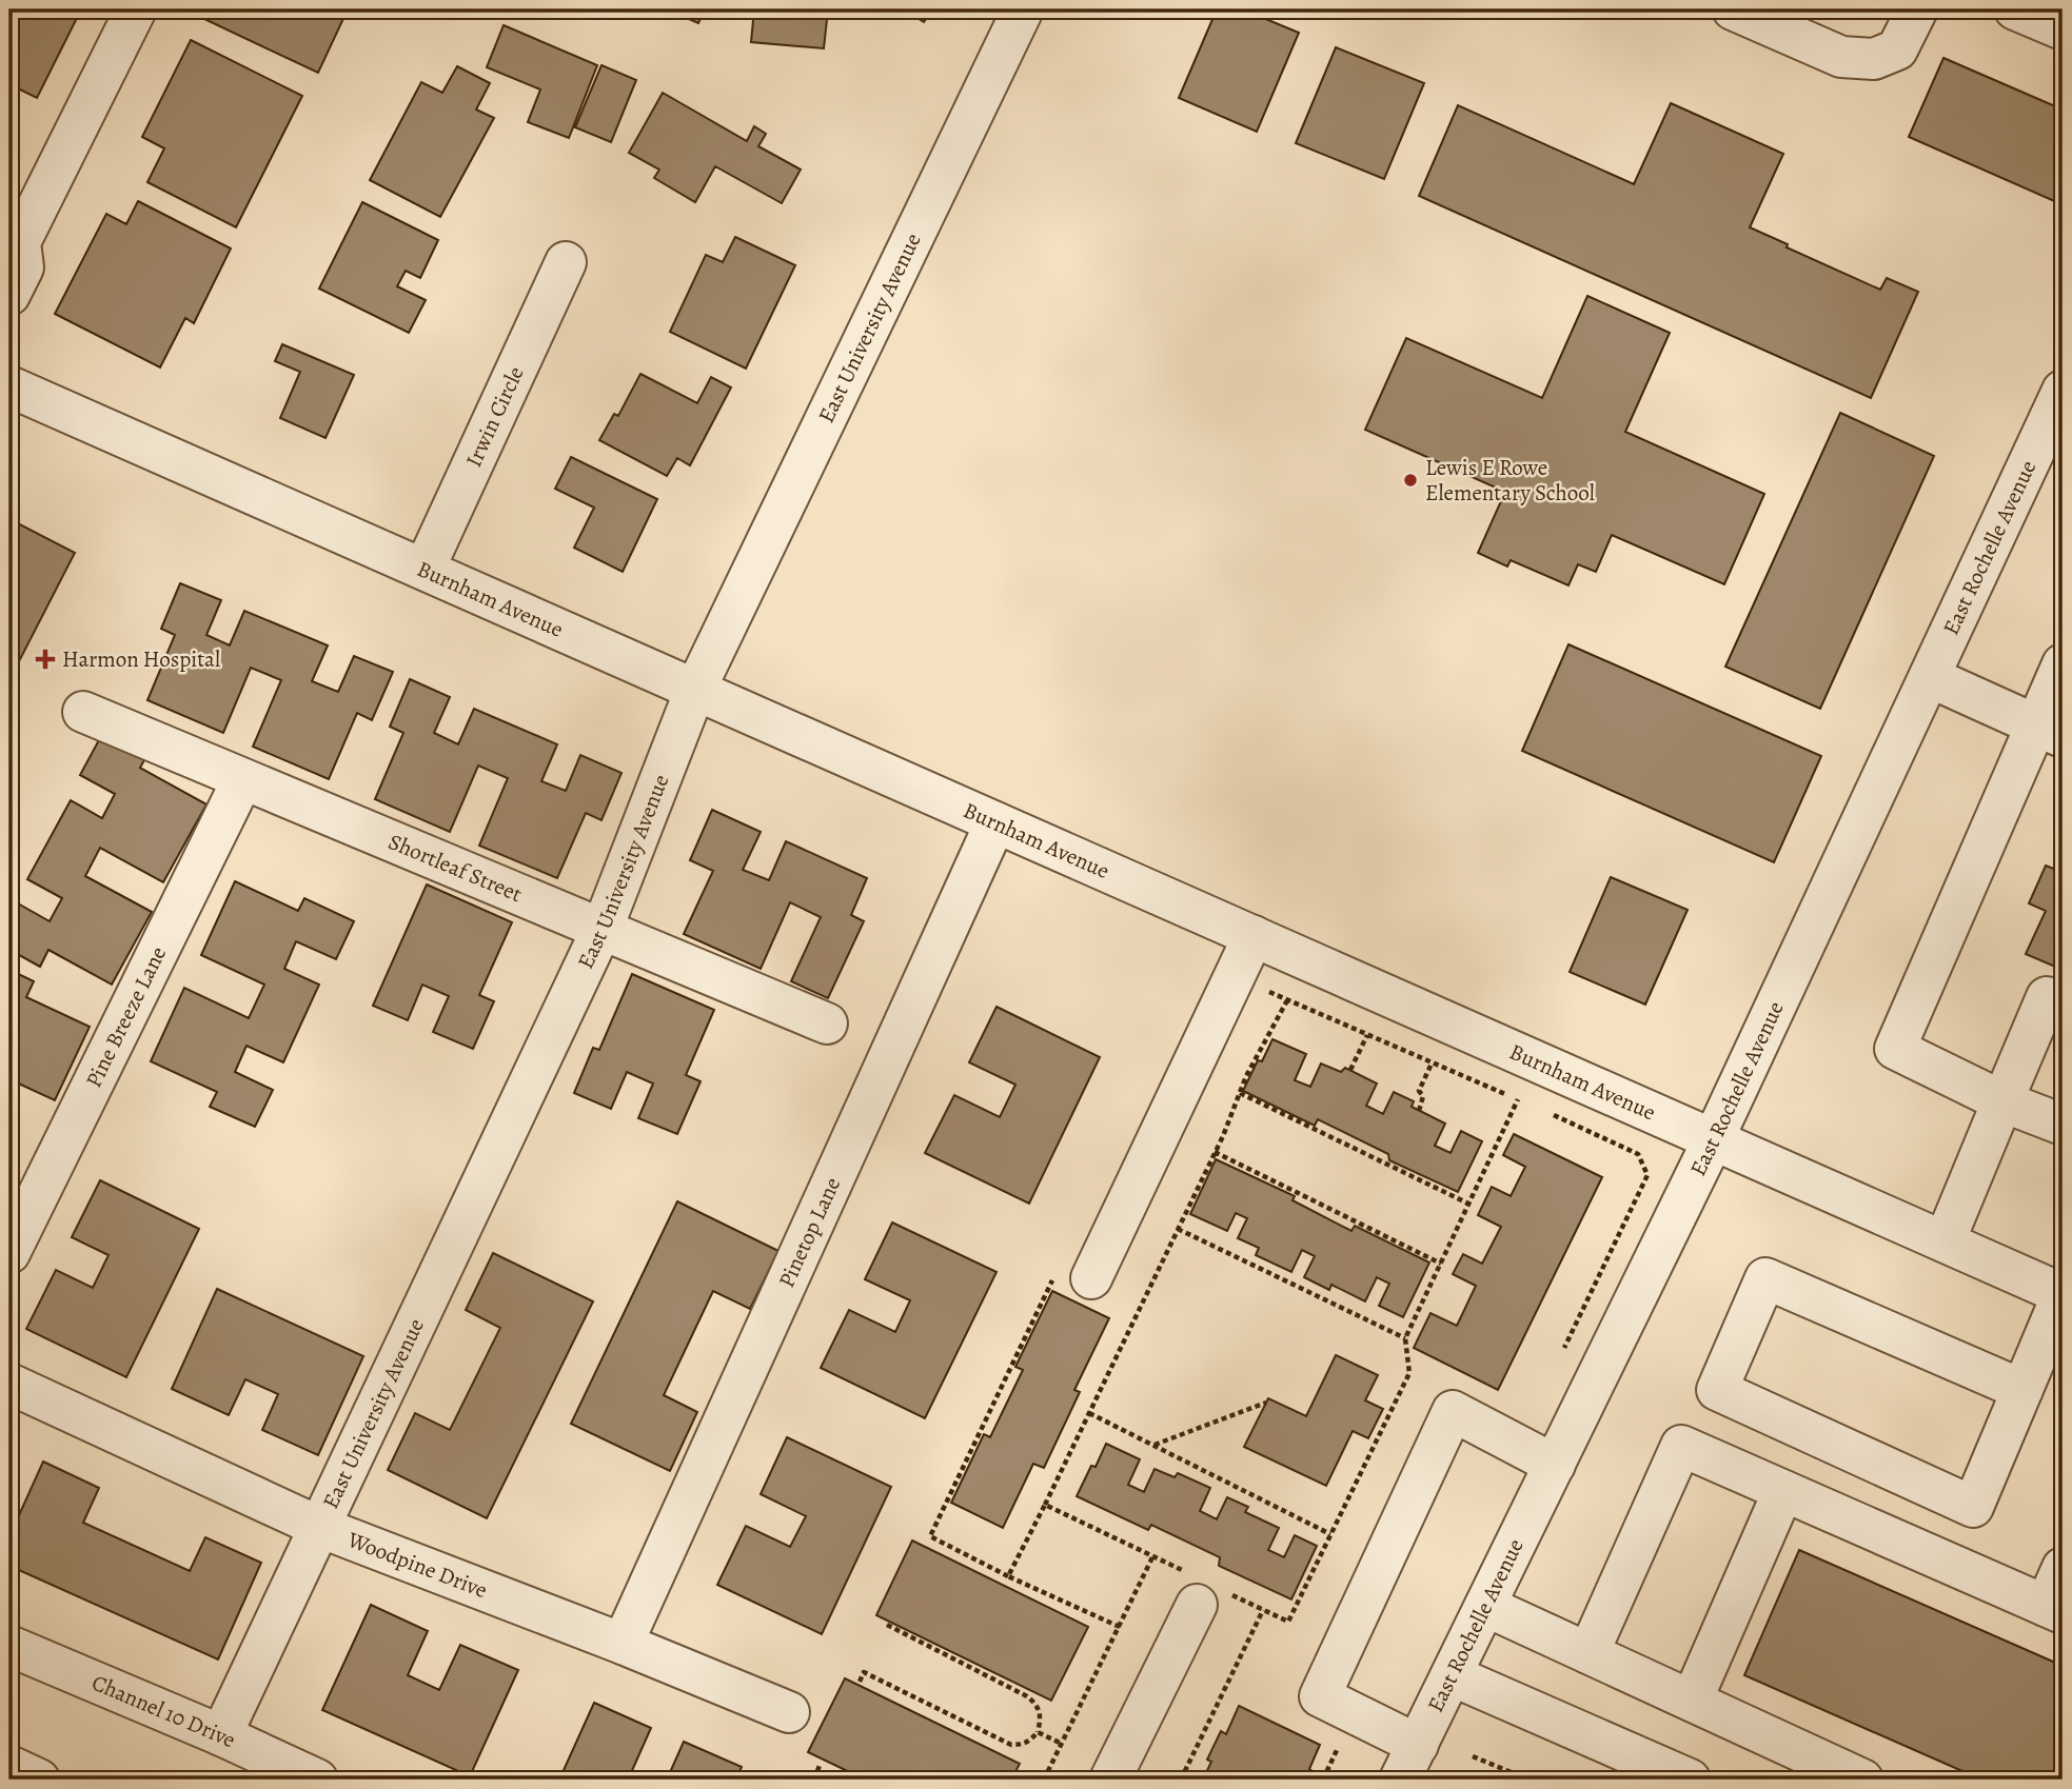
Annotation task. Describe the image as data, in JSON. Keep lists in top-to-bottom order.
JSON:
{
  "streets": {
    "street": [
      "East University Avenue",
      "Irwin Circle",
      "East Rochelle Avenue",
      "Burnham Avenue",
      "Shortleaf Street",
      "Pine Breeze Lane",
      "Pinetop Lane",
      "Woodpine Drive",
      "Channel 10 Drive"
    ]
  },
  "crossings": [
    ["East University Avenue", "Burnham Avenue"],
    ["East University Avenue", "Shortleaf Street"],
    ["East University Avenue", "Woodpine Drive"],
    ["East University Avenue", "Channel 10 Drive"],
    ["Irwin Circle", "Burnham Avenue"],
    ["East Rochelle Avenue", "Burnham Avenue"],
    ["Burnham Avenue", "Pinetop Lane"],
    ["Shortleaf Street", "Pine Breeze Lane"],
    ["Pinetop Lane", "Woodpine Drive"]
  ],
  "places": {
    "other": ["Lewis E Rowe Elementary School"],
    "health": ["Harmon Hospital"]
  }
}
